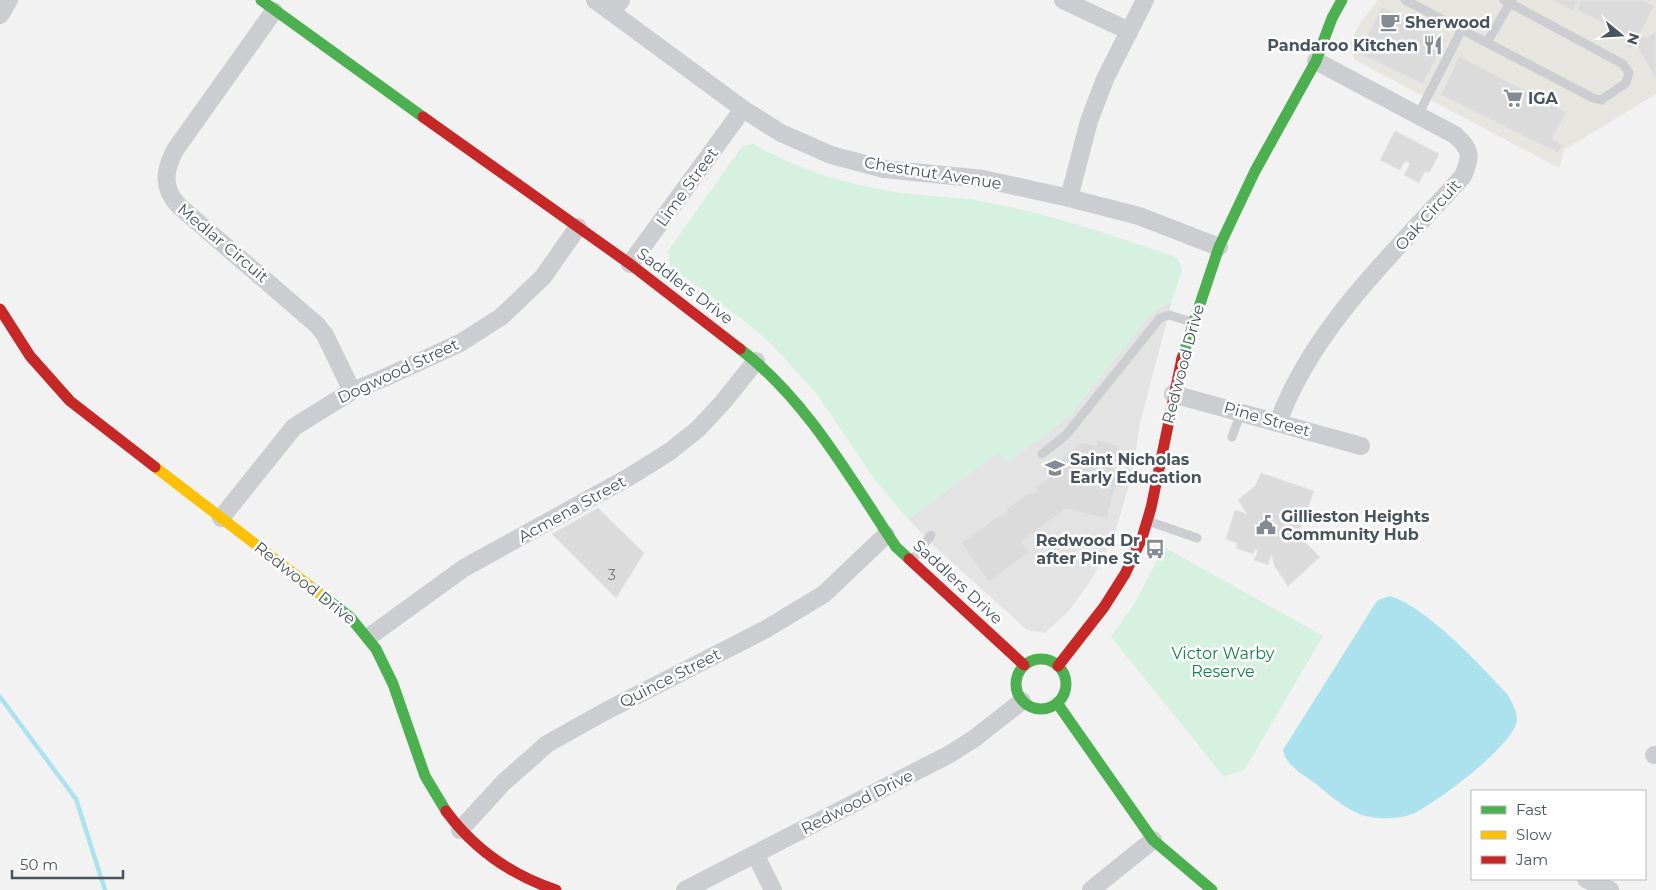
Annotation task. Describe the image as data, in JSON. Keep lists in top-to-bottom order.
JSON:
{
  "streets": {
    "street": [
      "Chestnut Avenue",
      "Lime Street",
      "Oak Circuit",
      "Medlar Circuit",
      "Saddlers Drive",
      "Redwood Drive",
      "Dogwood Street",
      "Pine Street",
      "Acmena Street",
      "Quince Street"
    ]
  },
  "crossings": [
    ["Chestnut Avenue", "Lime Street"],
    ["Chestnut Avenue", "Redwood Drive"],
    ["Lime Street", "Saddlers Drive"],
    ["Oak Circuit", "Redwood Drive"],
    ["Oak Circuit", "Pine Street"],
    ["Medlar Circuit", "Saddlers Drive"],
    ["Medlar Circuit", "Dogwood Street"],
    ["Saddlers Drive", "Redwood Drive"],
    ["Saddlers Drive", "Dogwood Street"],
    ["Saddlers Drive", "Acmena Street"],
    ["Saddlers Drive", "Quince Street"],
    ["Redwood Drive", "Dogwood Street"],
    ["Redwood Drive", "Pine Street"],
    ["Redwood Drive", "Acmena Street"],
    ["Redwood Drive", "Quince Street"]
  ],
  "parks": ["Victor Warby Reserve"],
  "places": {
    "cafe": ["Sherwood"],
    "restaurant": ["Pandaroo Kitchen"],
    "supermarket": ["IGA"],
    "school or university": ["Saint Nicholas Early Education"],
    "public building": ["Gillieston Heights Community Hub"],
    "bus stop": ["Redwood Dr after Pine St"]
  },
  "house_numbers": ["3"],
  "legend": ["Fast", "Slow", "Jam"],
  "scale_bar": "50 m",
  "north": "right"
}
